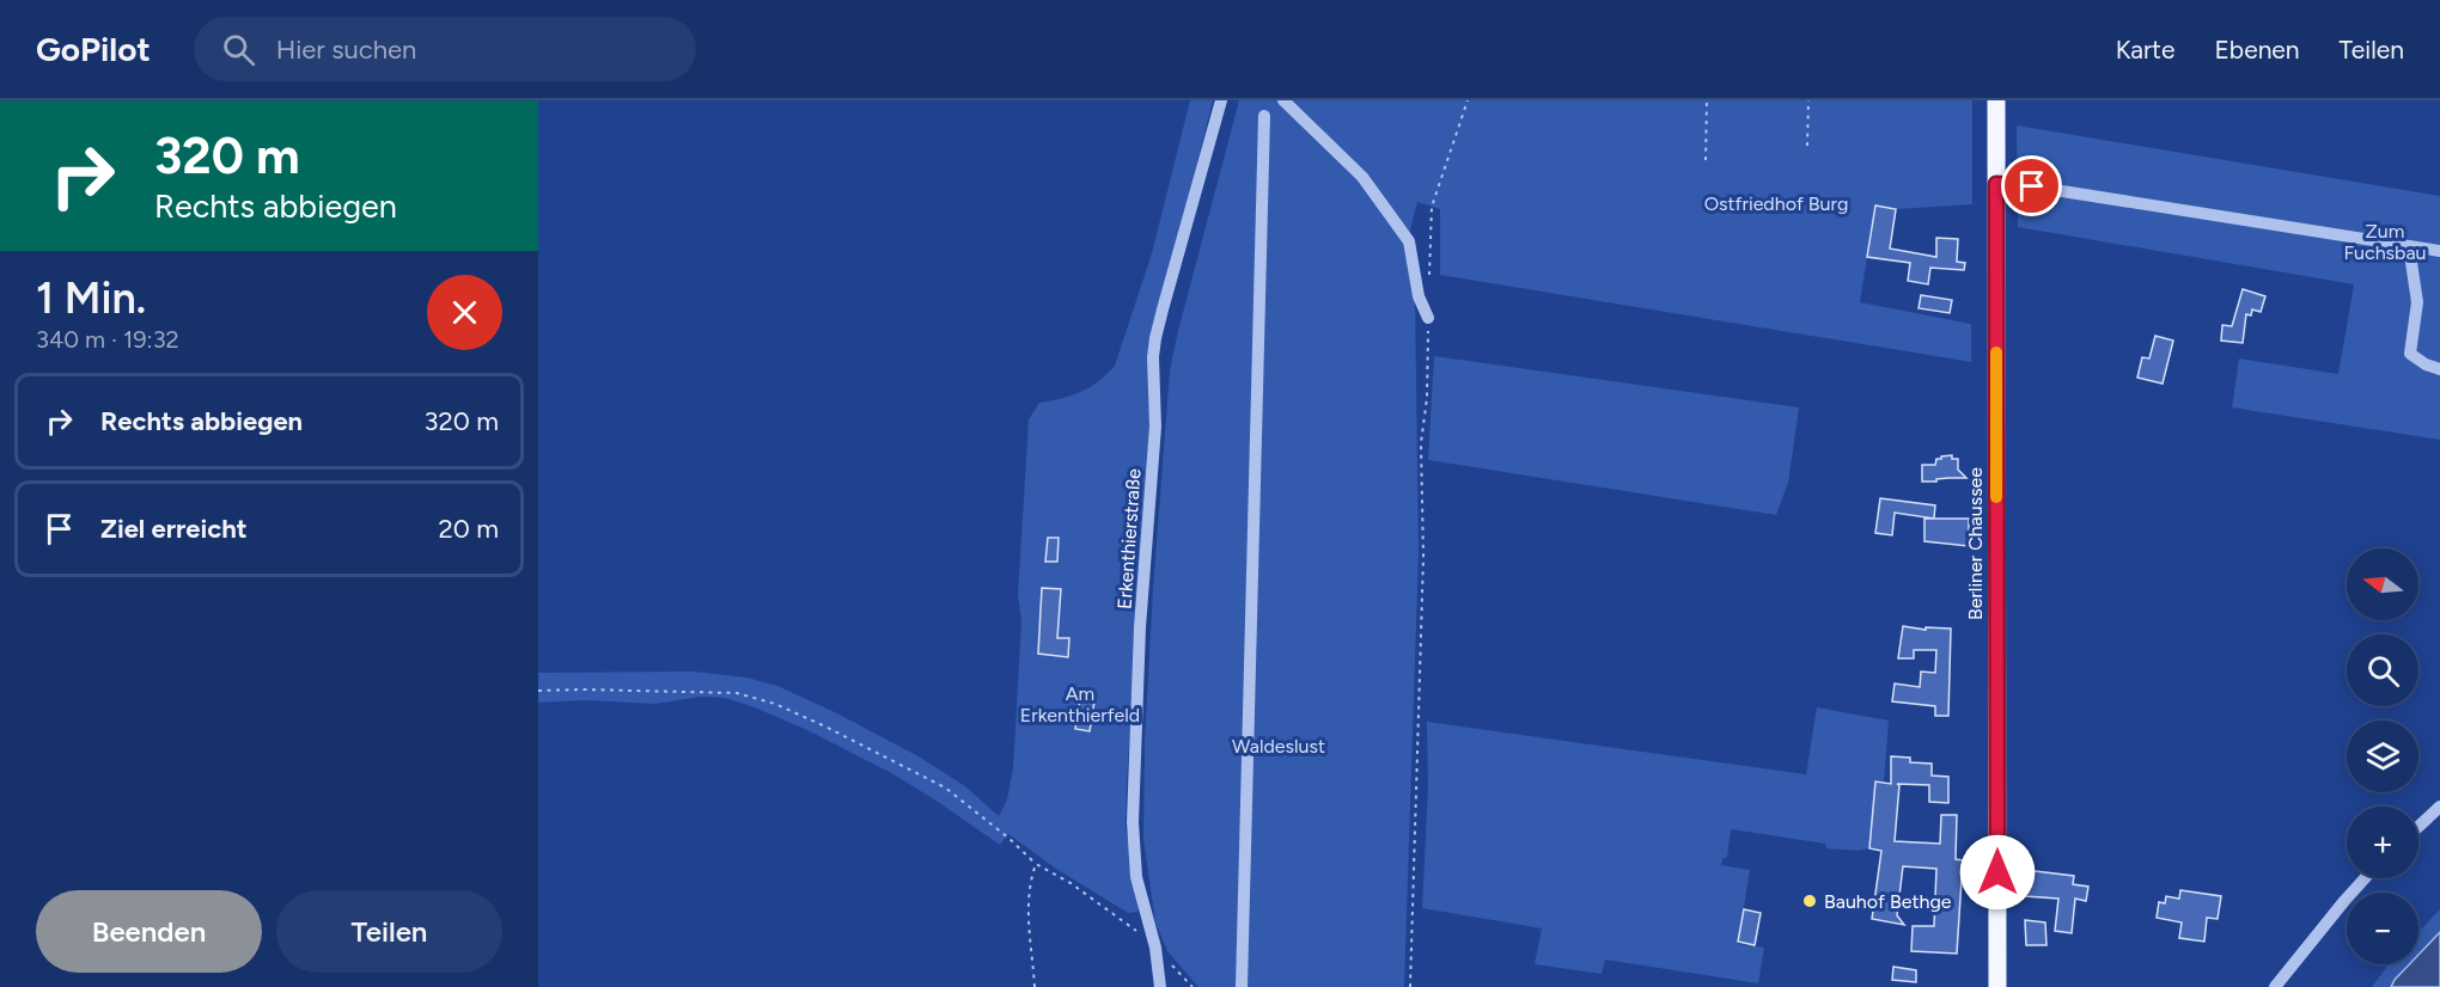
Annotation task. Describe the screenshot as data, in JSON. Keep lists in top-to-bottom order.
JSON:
{
  "streets": {
    "main road": ["Berliner Chaussee"],
    "street": ["Erkenthierstraße"]
  },
  "parks": [
    "Ostfriedhof Burg",
    "Zum Fuchsbau",
    "Am Erkenthierfeld",
    "Waldeslust"
  ],
  "places": ["Bauhof Bethge"],
  "north": "left",
  "page": {
    "header": "GoPilot",
    "search": "Hier suchen",
    "nav": ["Karte", "Ebenen", "Teilen"],
    "turn": ["320 m", "Rechts abbiegen"],
    "heading": ["1 Min.", "340 m · 19:32"],
    "list": [
      {
        "name": "Rechts abbiegen",
        "value": "320 m"
      },
      {
        "name": "Ziel erreicht",
        "value": "20 m"
      }
    ],
    "map_buttons": ["+", "−"],
    "buttons": ["Beenden", "Teilen"]
  }
}
